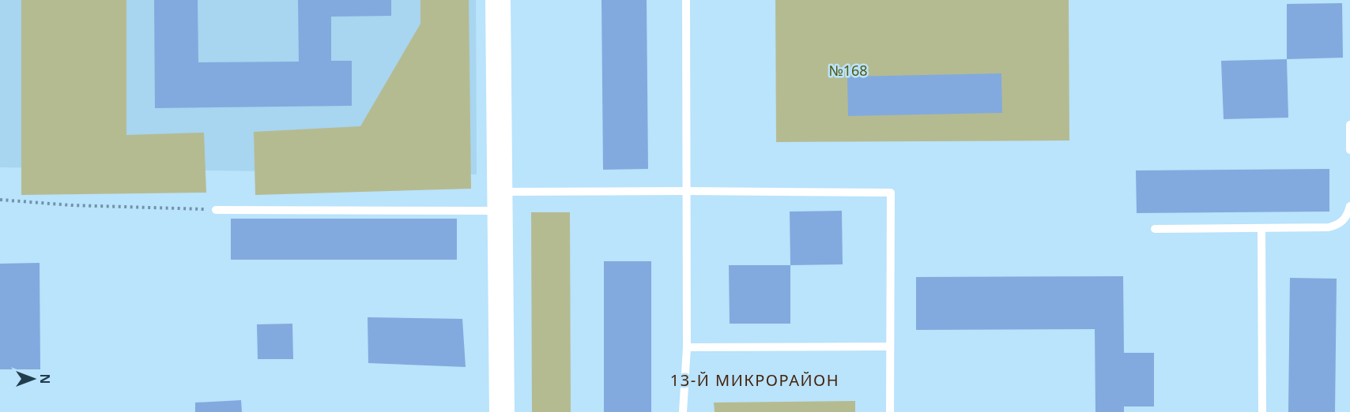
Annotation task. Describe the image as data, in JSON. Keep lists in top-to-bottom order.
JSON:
{
  "districts": ["13-Й МИКРОРАЙОН"],
  "parks": ["№168"],
  "north": "right"
}
